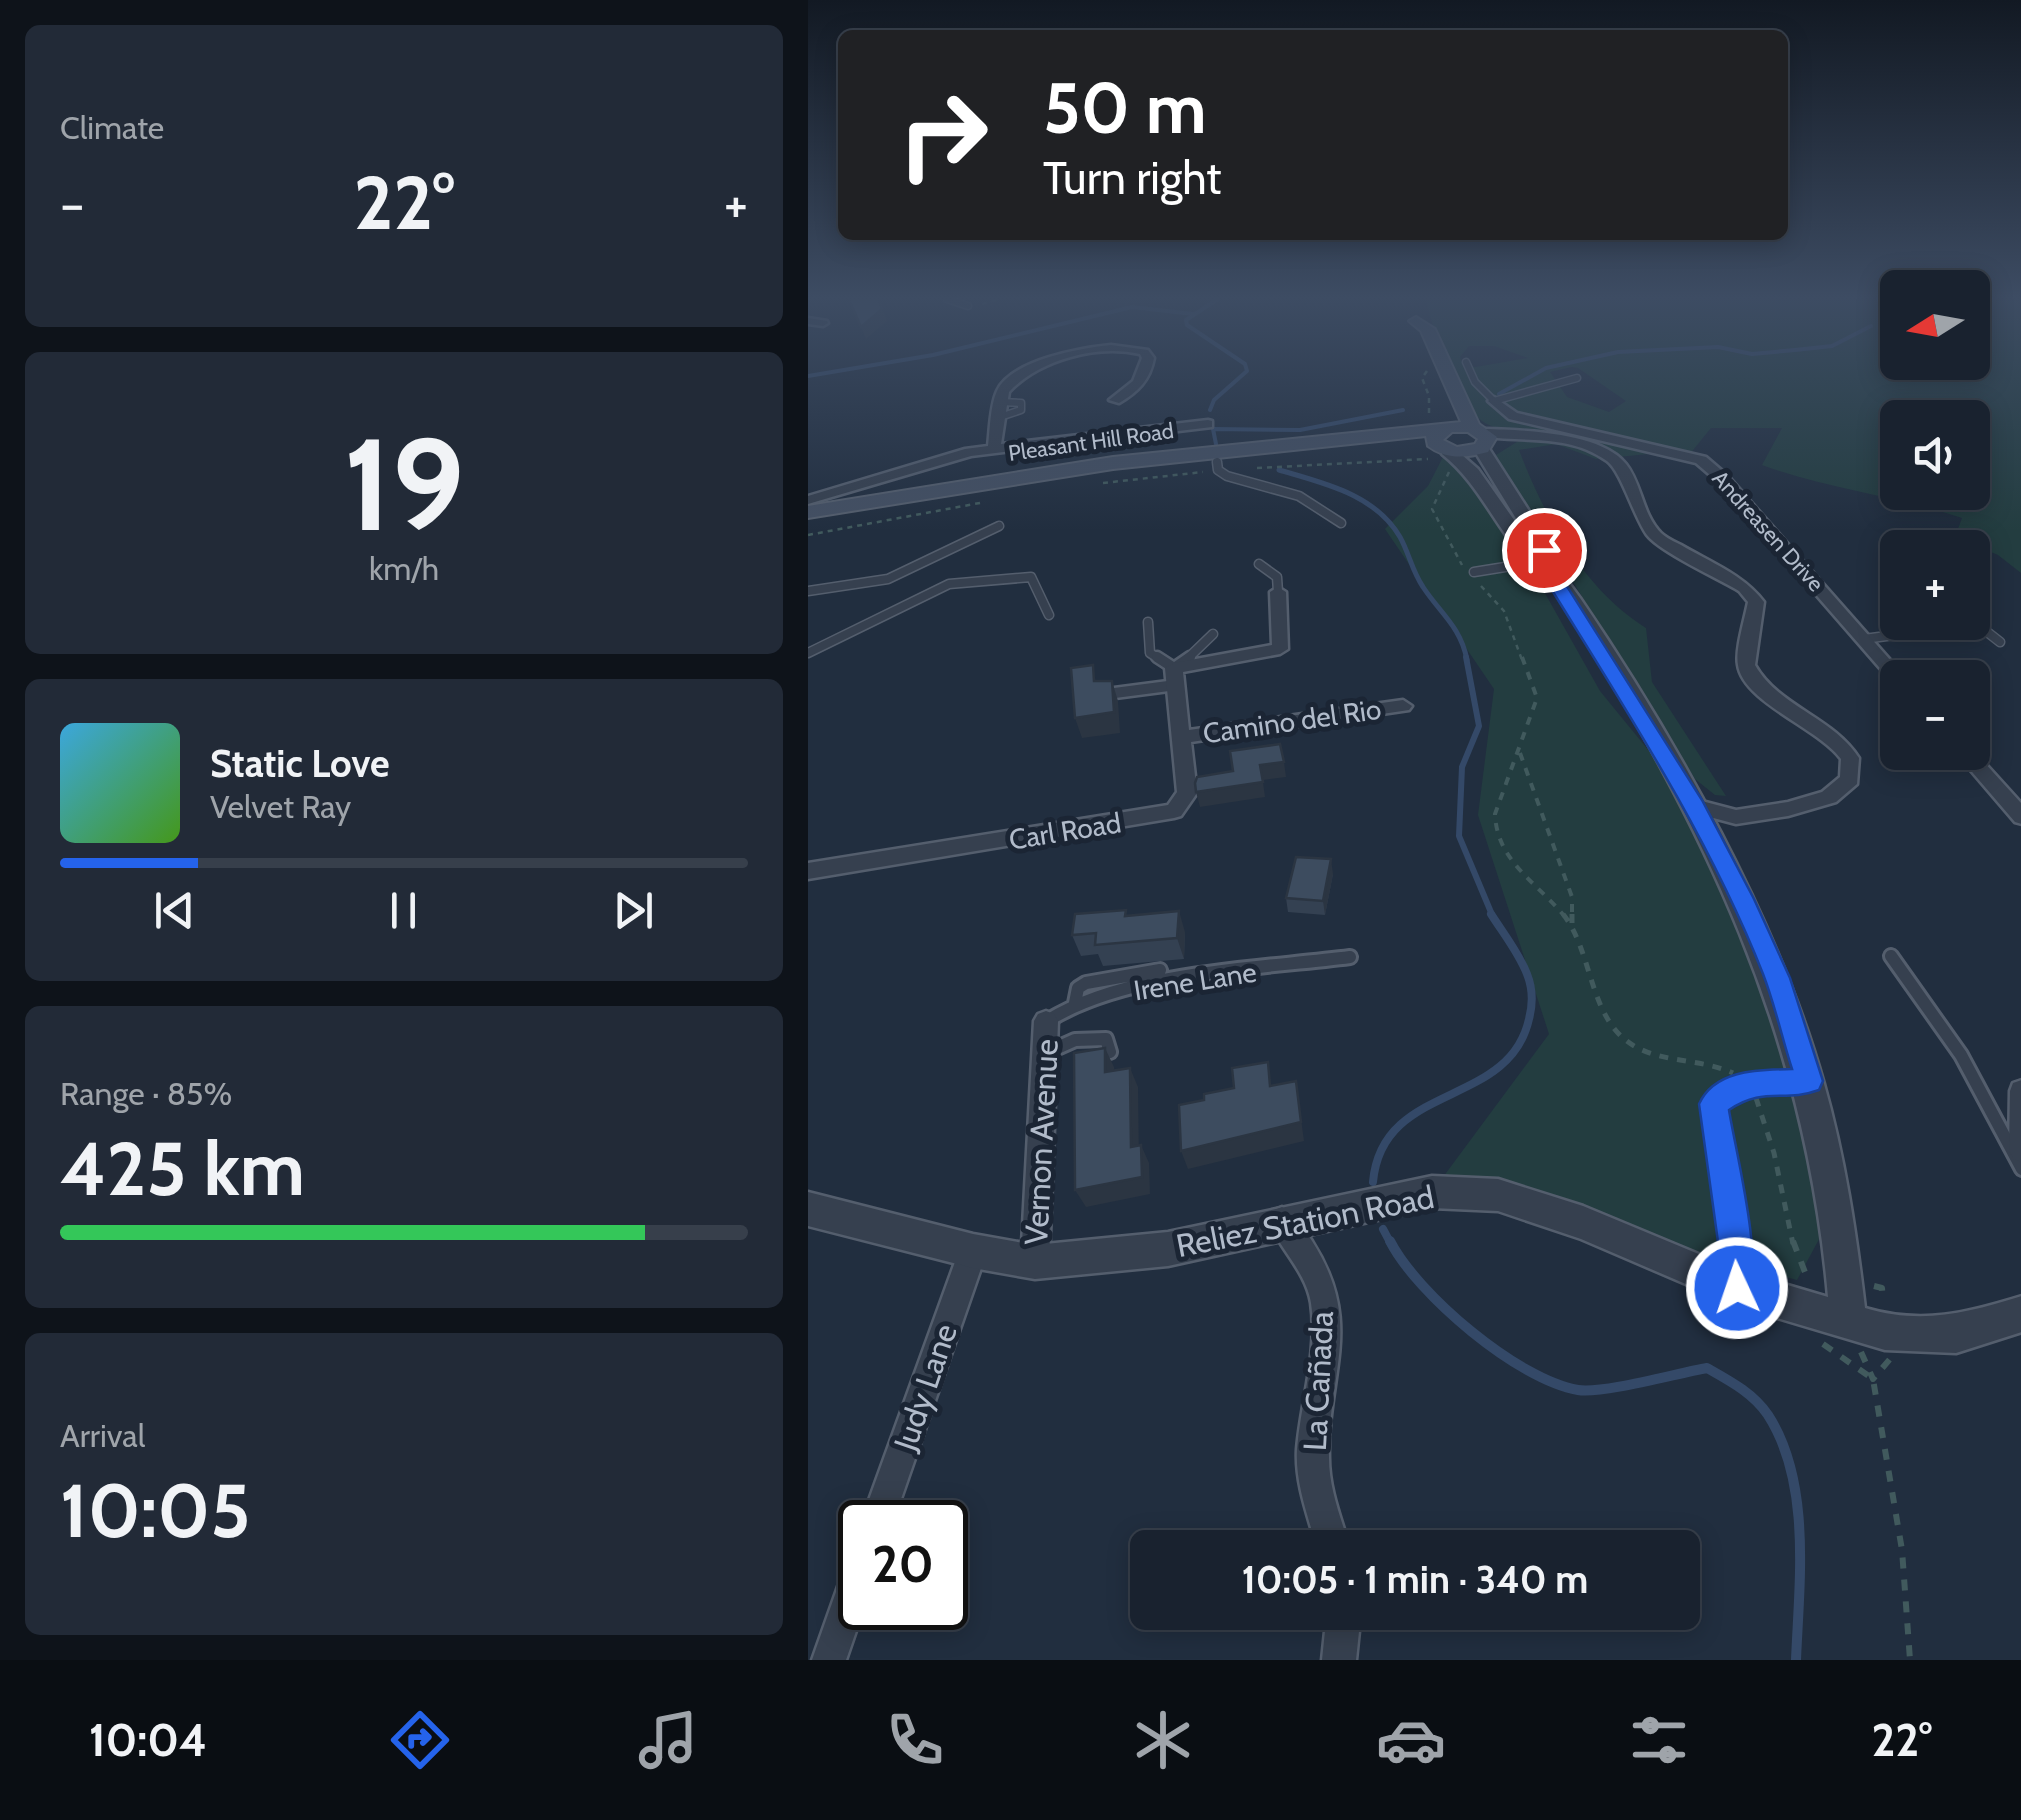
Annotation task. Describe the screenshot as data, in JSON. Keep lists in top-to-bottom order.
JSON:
{
  "streets": {
    "main road": ["Pleasant Hill Road"],
    "street": [
      "Andreasen Drive",
      "Camino del Rio",
      "Carl Road",
      "Vernon Avenue",
      "Reliez Station Road",
      "La Cañada",
      "Judy Lane"
    ],
    "lane": ["Irene Lane"]
  },
  "crossings": [
    ["Camino del Rio", "Carl Road"],
    ["Irene Lane", "Vernon Avenue"],
    ["Vernon Avenue", "Reliez Station Road"],
    ["Reliez Station Road", "La Cañada"],
    ["Reliez Station Road", "Judy Lane"]
  ],
  "north": "left",
  "page": {
    "tile": [
      "Climate",
      ["19", "km/h"],
      ["Range · 85%", "425 km"],
      ["Arrival", "10:05"]
    ],
    "turn": ["50 m", "Turn right"],
    "heat": ["−", "22°", "+"],
    "map_buttons": ["+", "−"],
    "song": ["Static Love", "Velvet Ray"],
    "limit": "20",
    "trip": "10:05 · 1 min · 340 m",
    "tabs": ["10:04", "22°"]
  }
}
